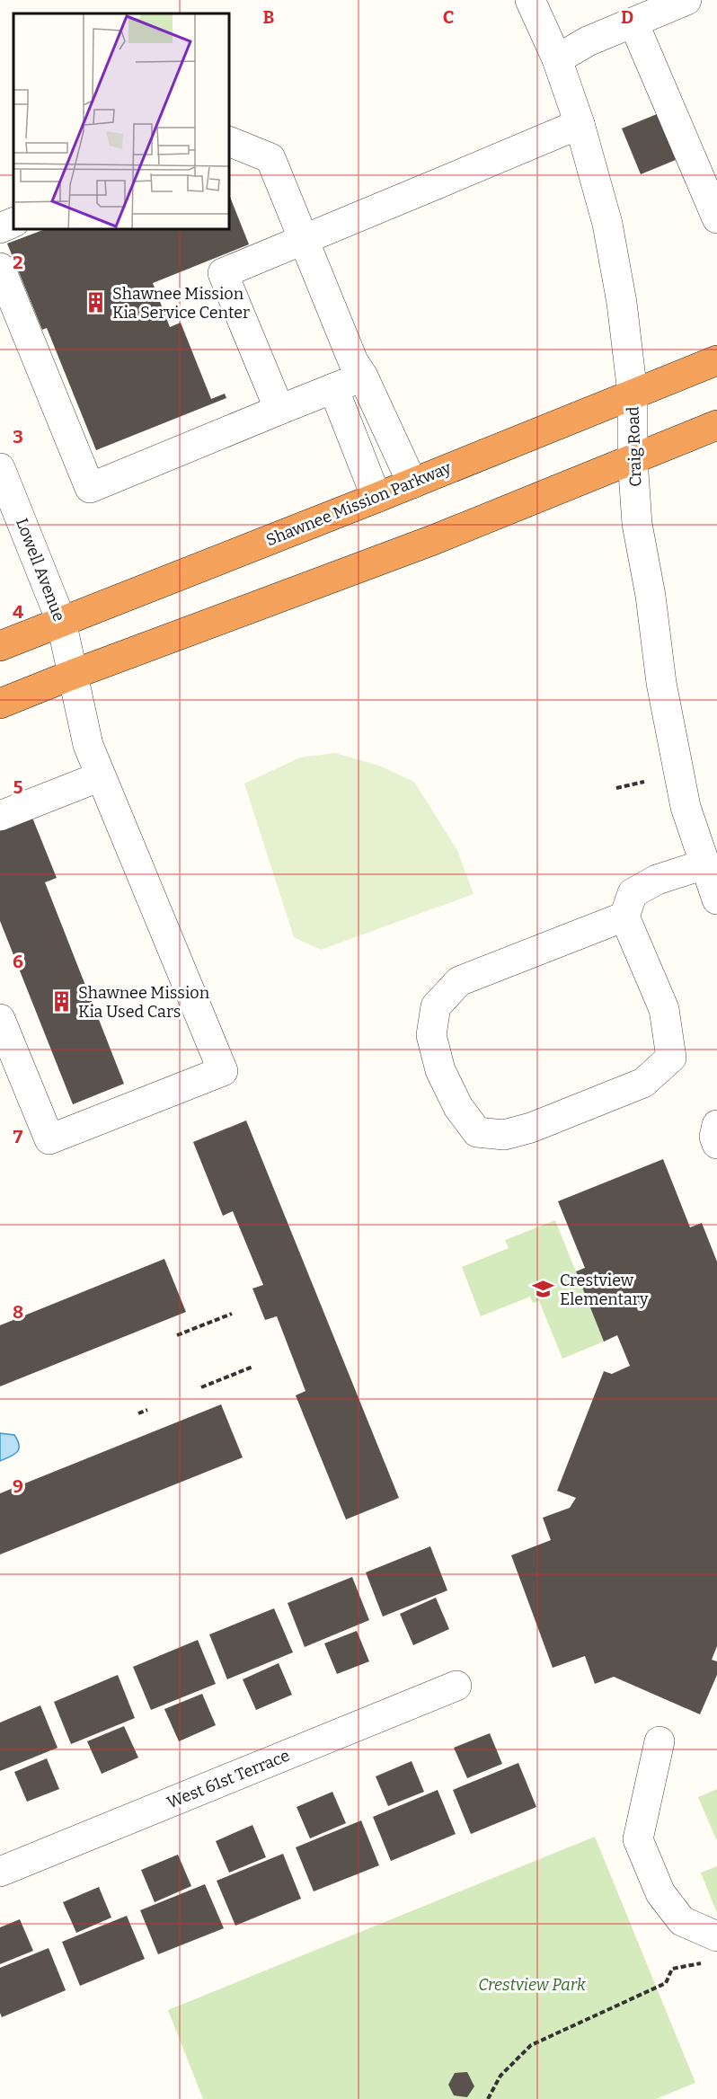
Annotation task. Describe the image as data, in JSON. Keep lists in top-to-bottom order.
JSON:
{
  "streets": {
    "highway": ["Shawnee Mission Parkway"],
    "street": ["Craig Road", "Lowell Avenue", "West 61st Terrace"]
  },
  "crossings": [
    ["Craig Road", "Shawnee Mission Parkway"],
    ["Shawnee Mission Parkway", "Lowell Avenue"]
  ],
  "parks": ["Crestview Park"],
  "places": {
    "building": ["Shawnee Mission Kia Service Center", "Shawnee Mission Kia Used Cars"],
    "school or university": ["Crestview Elementary"]
  },
  "grid": {
    "columns": ["B", "C", "D"],
    "rows": [
      "2",
      "3",
      "4",
      "5",
      "6",
      "7",
      "8",
      "9"
    ]
  }
}
